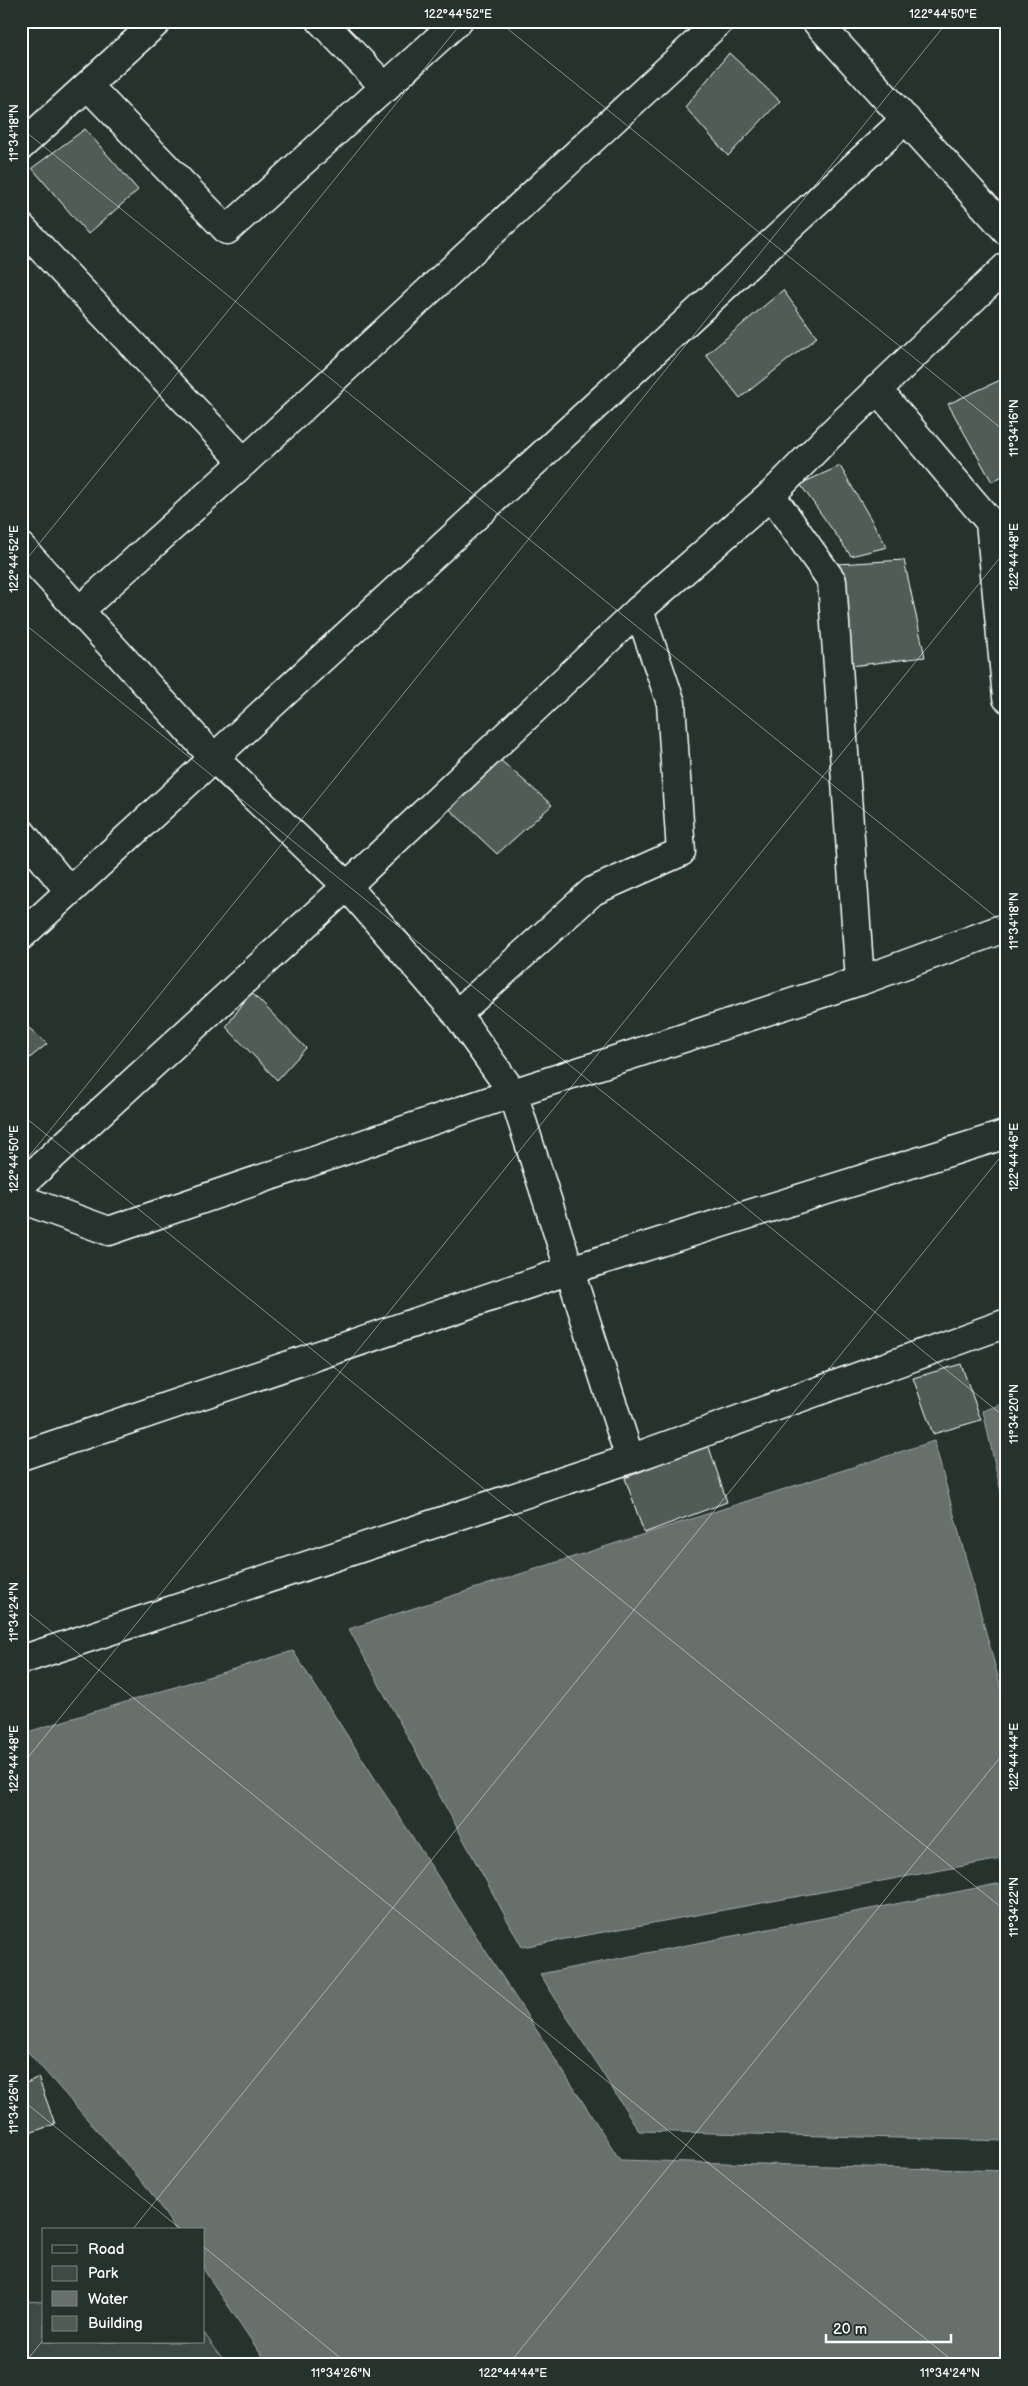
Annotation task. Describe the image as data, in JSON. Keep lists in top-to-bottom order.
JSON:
{
  "legend": [
    "Road",
    "Park",
    "Water",
    "Building"
  ],
  "scale_bar": "20 m",
  "coordinates": [
    "122°44'52\"E",
    "122°44'50\"E",
    "11°34'18\"N",
    "11°34'16\"N",
    "122°44'48\"E",
    "122°44'46\"E",
    "11°34'20\"N",
    "11°34'24\"N",
    "122°44'44\"E",
    "11°34'22\"N",
    "11°34'26\"N"
  ]
}
